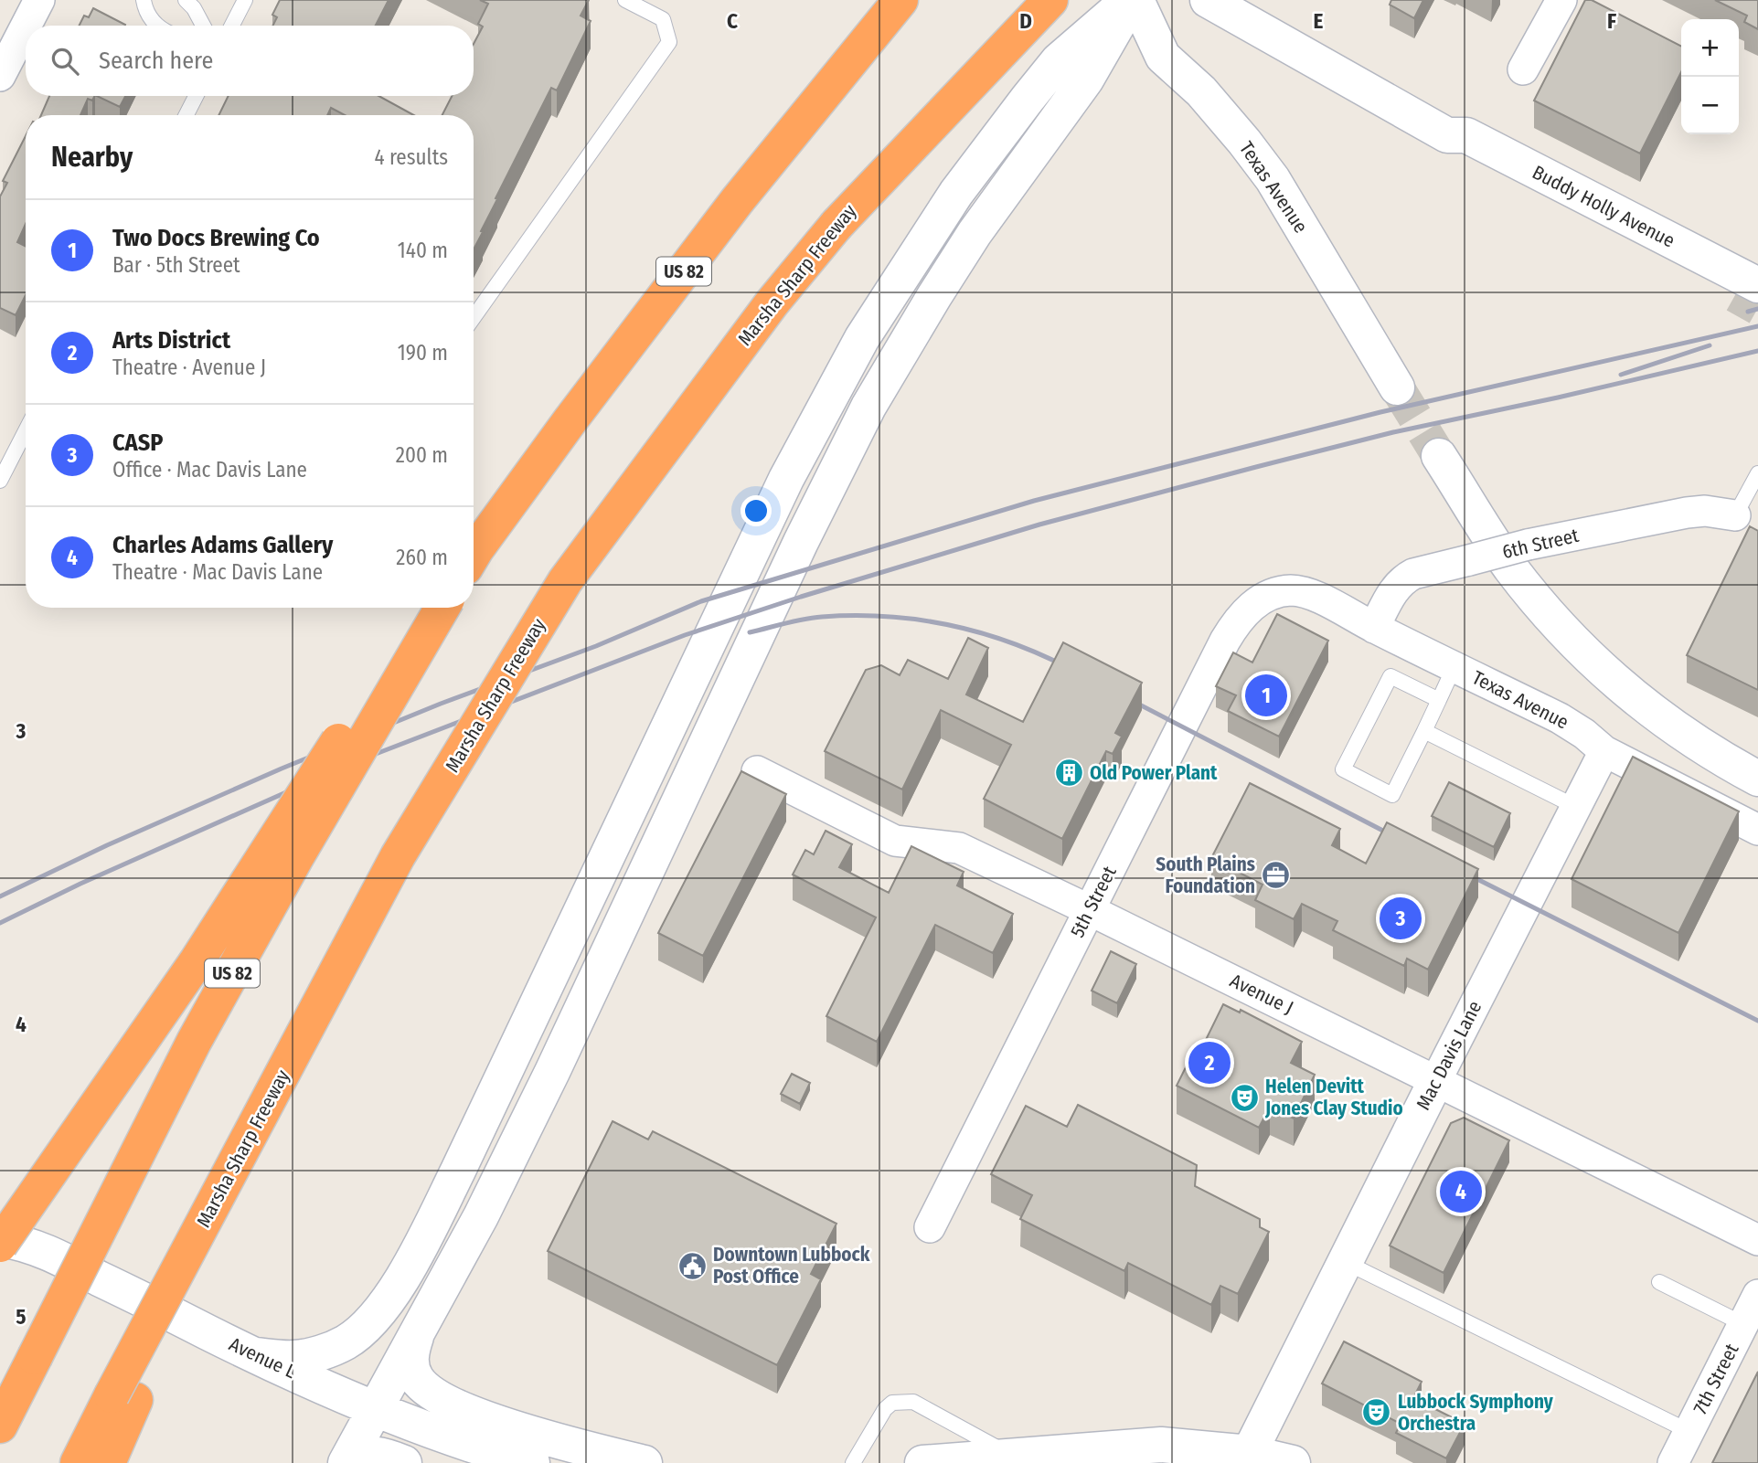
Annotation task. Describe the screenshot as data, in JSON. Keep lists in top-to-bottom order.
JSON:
{
  "streets": {
    "highway": ["US 82", "Marsha Sharp Freeway"],
    "main road": [
      "Texas Avenue",
      "Buddy Holly Avenue",
      "Mac Davis Lane",
      "Avenue L"
    ],
    "street": [
      "6th Street",
      "5th Street",
      "Avenue J",
      "7th Street"
    ]
  },
  "crossings": [
    ["Texas Avenue", "6th Street"],
    ["Texas Avenue", "5th Street"],
    ["Texas Avenue", "Mac Davis Lane"],
    ["5th Street", "Avenue J"],
    ["Avenue J", "Mac Davis Lane"]
  ],
  "places": {
    "building": ["Old Power Plant"],
    "office": ["South Plains Foundation"],
    "theatre": ["Helen Devitt Jones Clay Studio", "Lubbock Symphony Orchestra"],
    "public building": ["Downtown Lubbock Post Office"]
  },
  "page": {
    "map_buttons": ["+", "−"],
    "search": "Search here",
    "heading": ["Nearby", "4 results"],
    "list": [
      {
        "mark": "1",
        "name": "Two Docs Brewing Co",
        "note": "Bar · 5th Street",
        "value": "140 m"
      },
      {
        "mark": "2",
        "name": "Arts District",
        "note": "Theatre · Avenue J",
        "value": "190 m"
      },
      {
        "mark": "3",
        "name": "CASP",
        "note": "Office · Mac Davis Lane",
        "value": "200 m"
      },
      {
        "mark": "4",
        "name": "Charles Adams Gallery",
        "note": "Theatre · Mac Davis Lane",
        "value": "260 m"
      }
    ],
    "pins": [
      "1",
      "3",
      "2",
      "4"
    ]
  },
  "grid": {
    "columns": [
      "C",
      "D",
      "E",
      "F"
    ],
    "rows": ["3", "4", "5"]
  }
}
